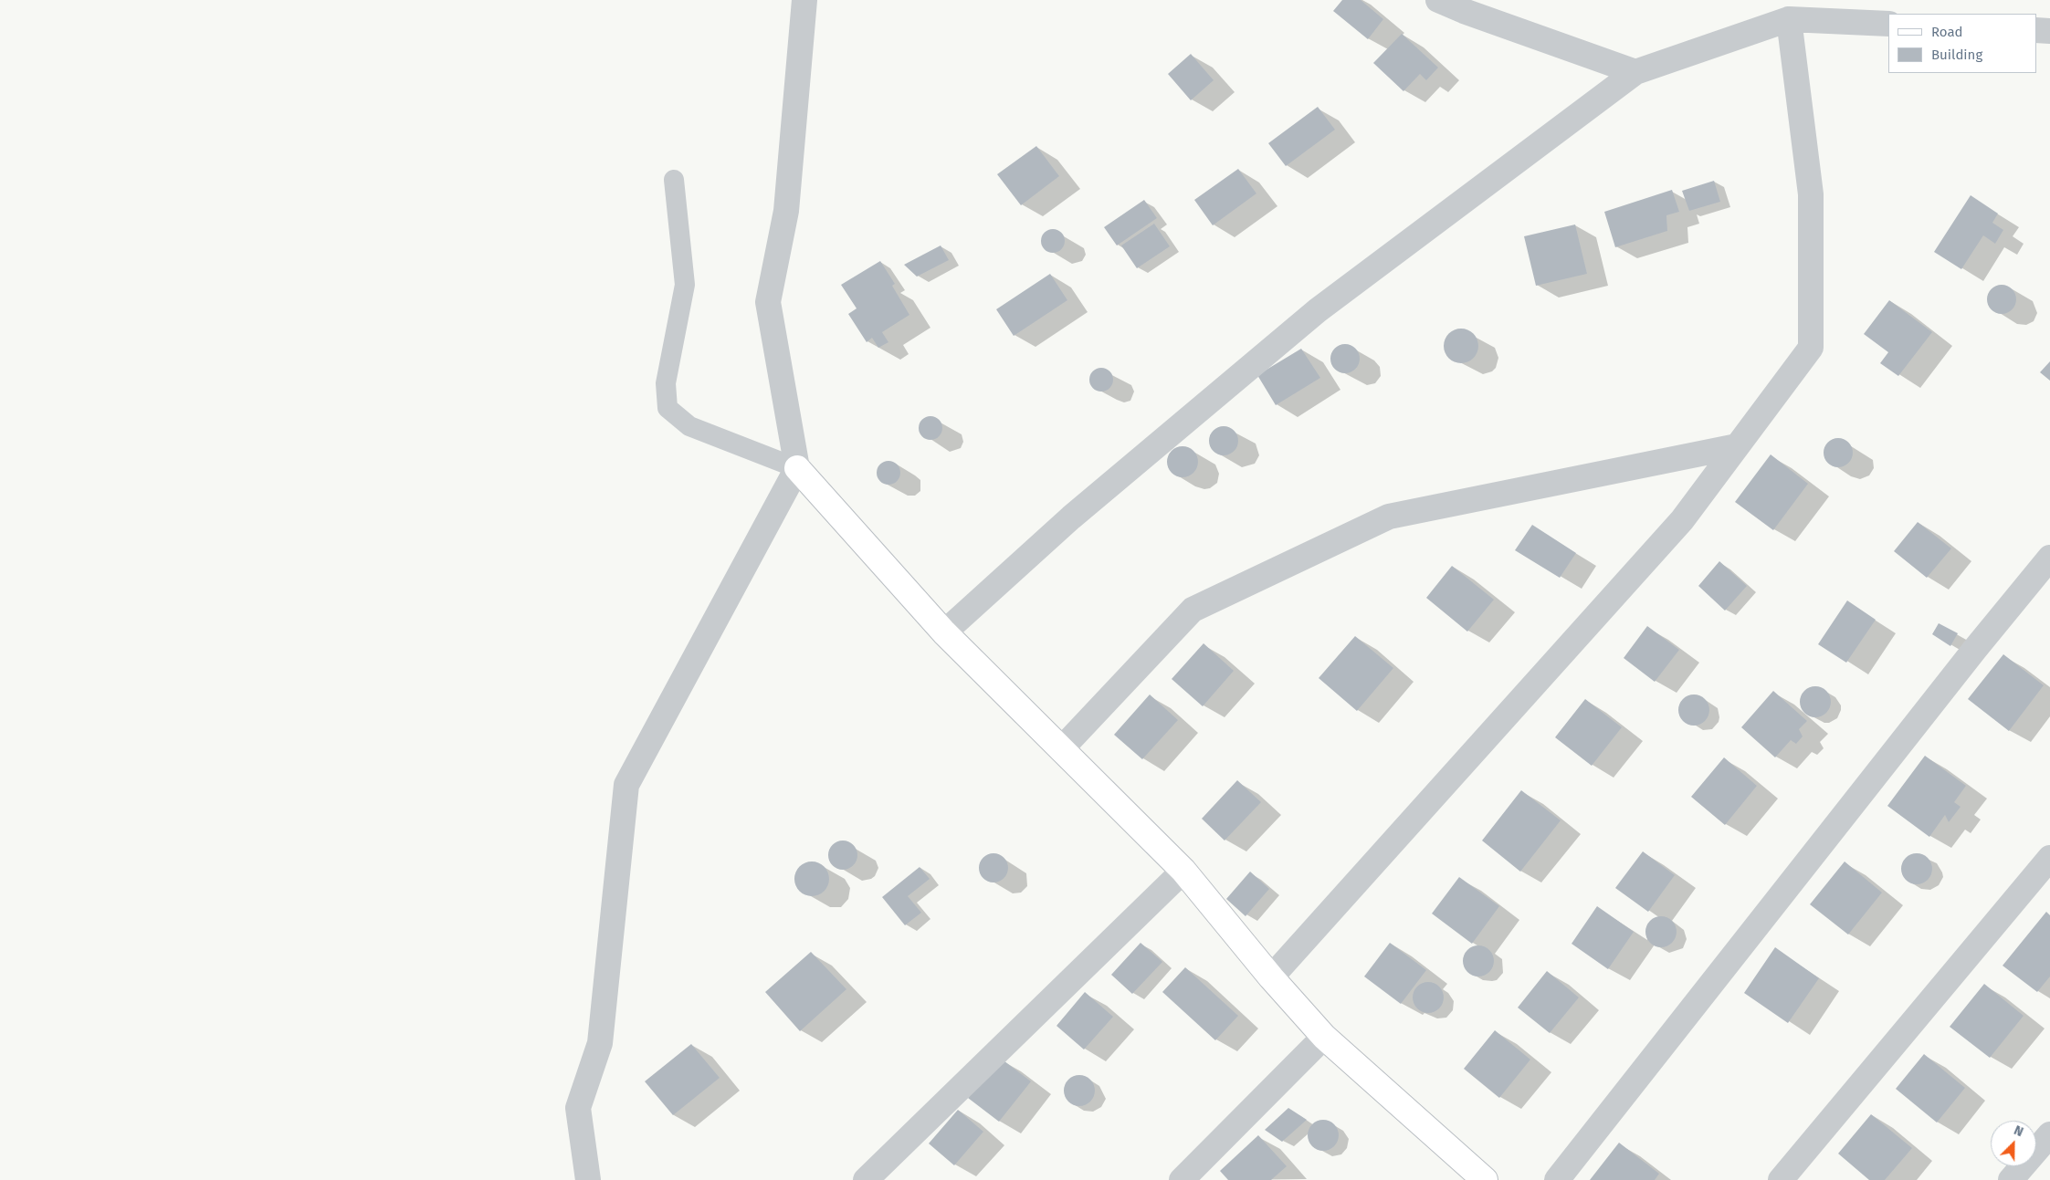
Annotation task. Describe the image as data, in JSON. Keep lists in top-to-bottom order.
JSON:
{
  "legend": ["Road", "Building"],
  "north": "top right"
}
